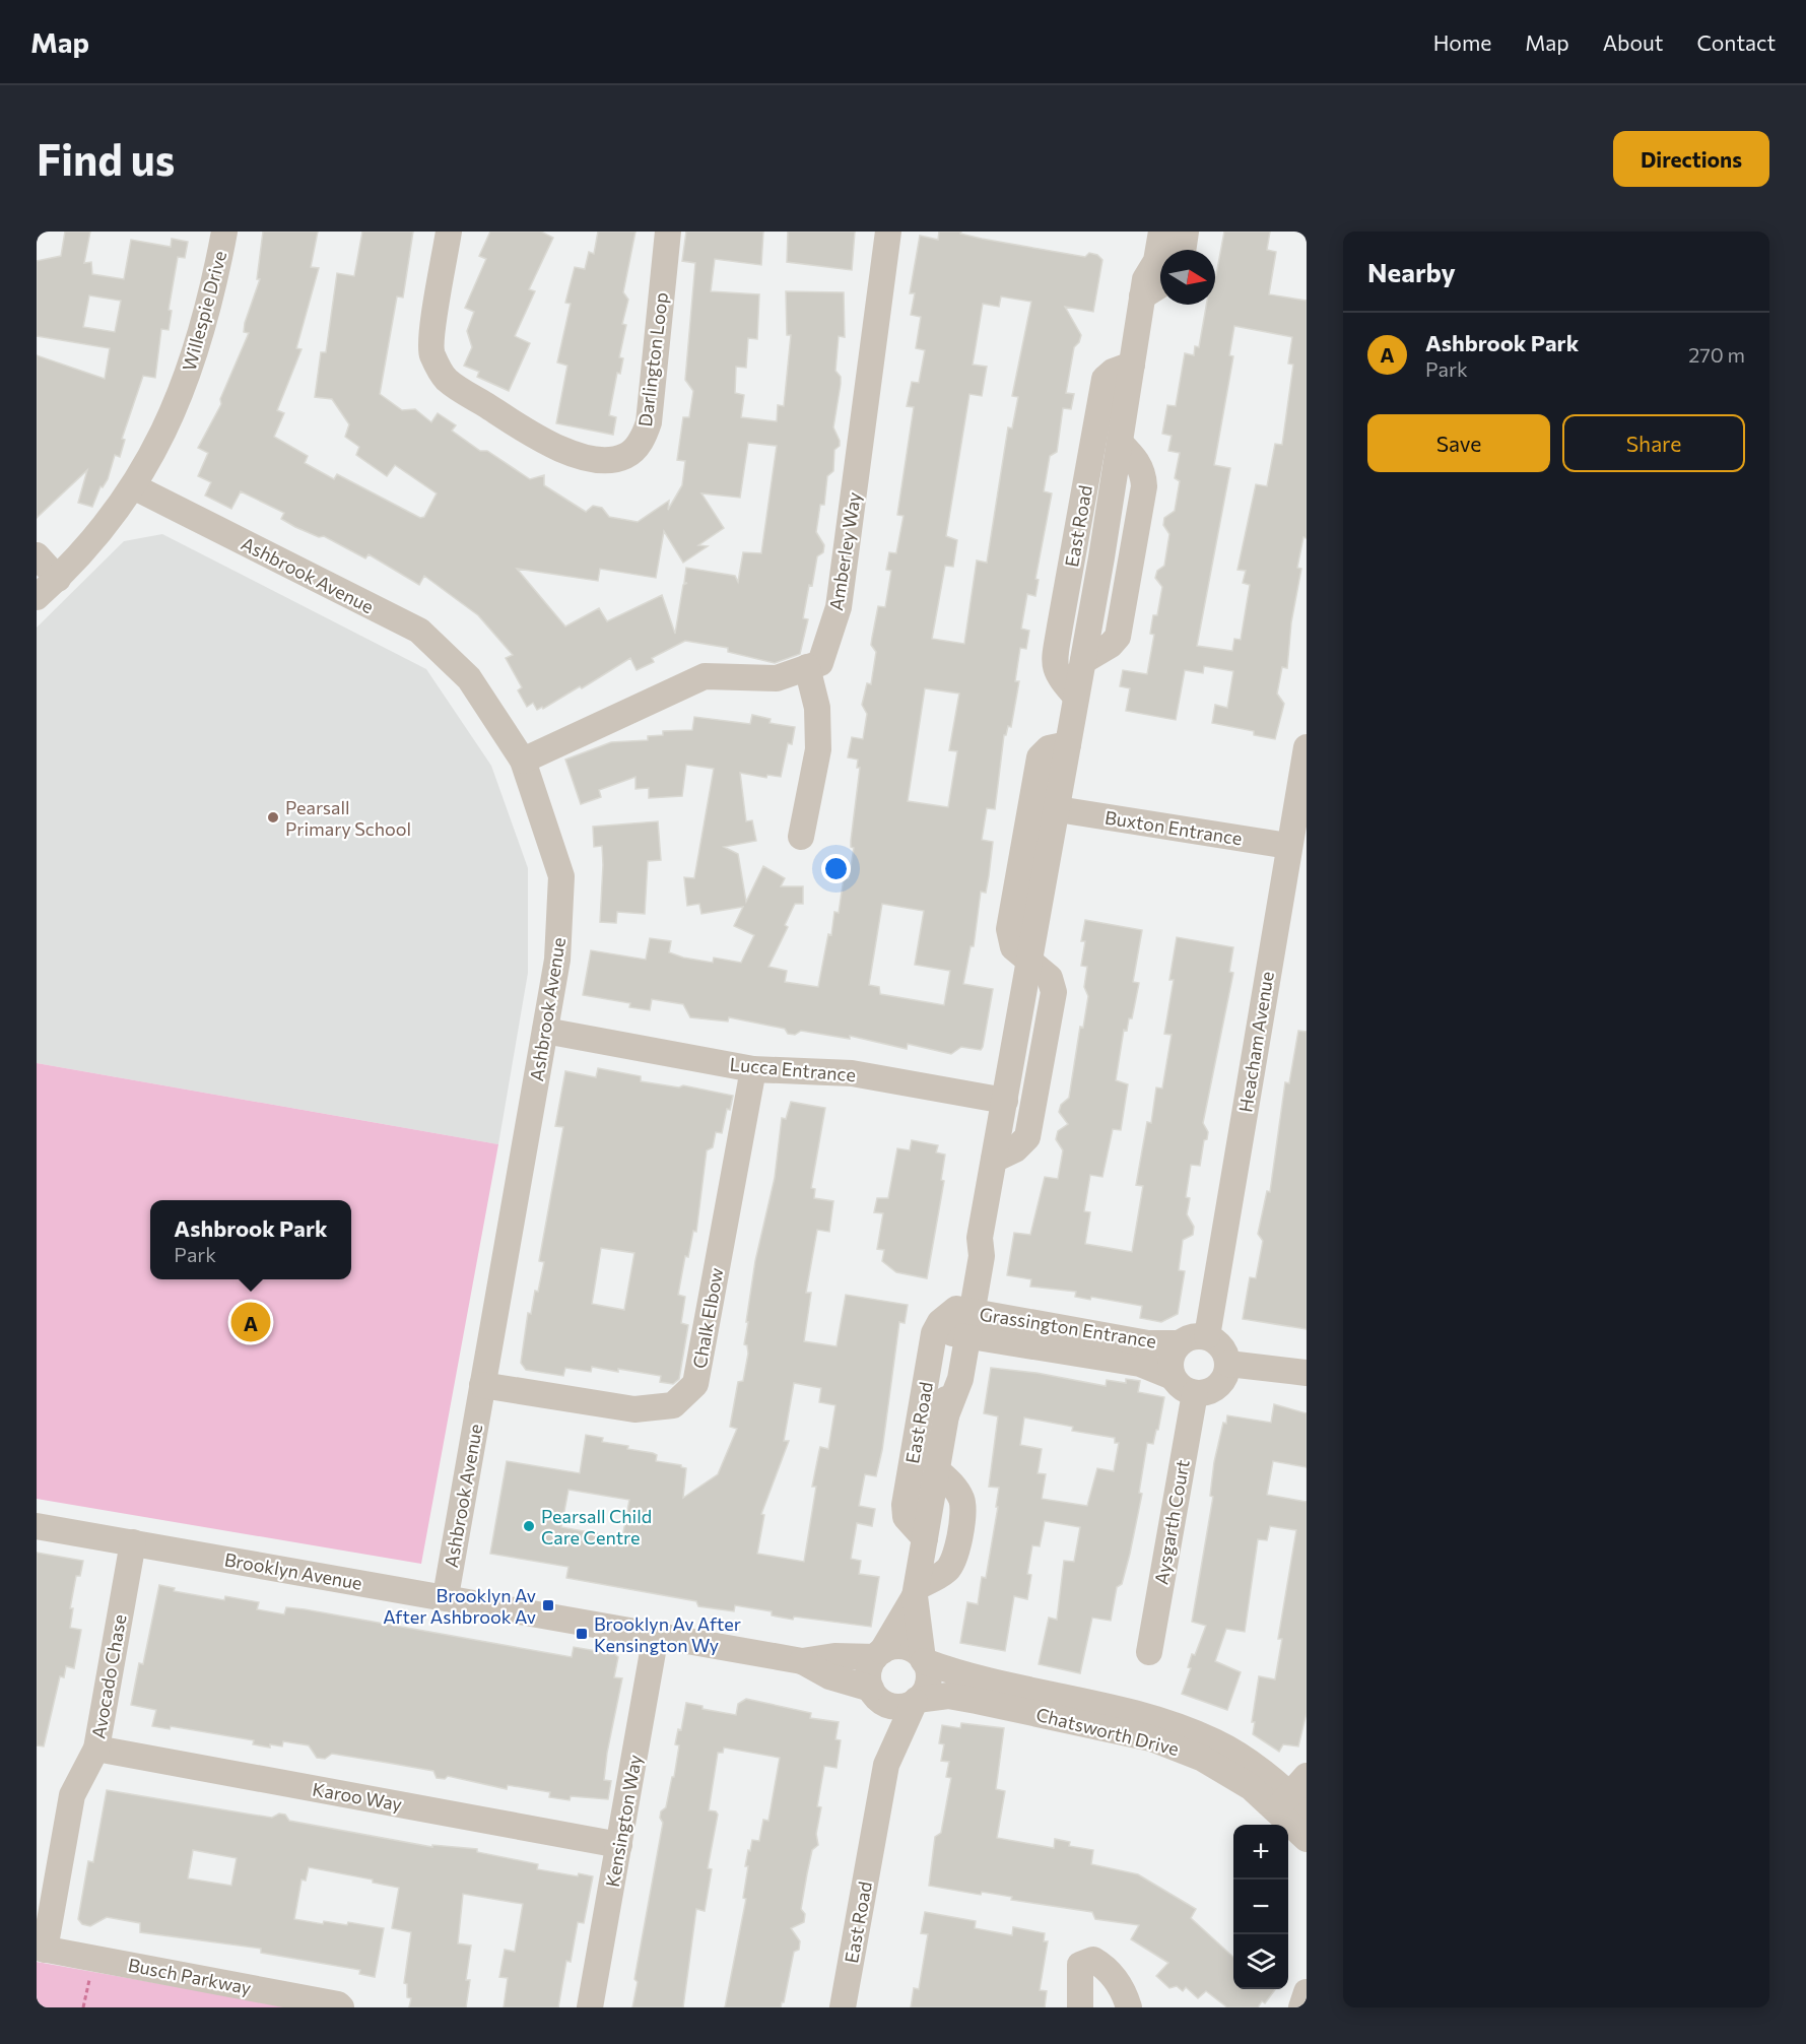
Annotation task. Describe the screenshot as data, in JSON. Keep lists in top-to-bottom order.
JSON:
{
  "streets": {
    "street": [
      "Willespie Drive",
      "Darlington Loop",
      "East Road",
      "Amberley Way",
      "Ashbrook Avenue",
      "Buxton Entrance",
      "Heacham Avenue",
      "Lucca Entrance",
      "Chalk Elbow",
      "Grassington Entrance",
      "Aysgarth Court",
      "Brooklyn Avenue",
      "Avocado Chase",
      "Chatsworth Drive",
      "Karoo Way",
      "Kensington Way",
      "Busch Parkway"
    ]
  },
  "crossings": [
    ["Willespie Drive", "Ashbrook Avenue"],
    ["East Road", "Buxton Entrance"],
    ["East Road", "Lucca Entrance"],
    ["East Road", "Grassington Entrance"],
    ["East Road", "Brooklyn Avenue"],
    ["East Road", "Chatsworth Drive"],
    ["Amberley Way", "Ashbrook Avenue"],
    ["Ashbrook Avenue", "Lucca Entrance"],
    ["Ashbrook Avenue", "Chalk Elbow"],
    ["Ashbrook Avenue", "Brooklyn Avenue"],
    ["Buxton Entrance", "Heacham Avenue"],
    ["Heacham Avenue", "Grassington Entrance"],
    ["Heacham Avenue", "Aysgarth Court"],
    ["Lucca Entrance", "Chalk Elbow"],
    ["Grassington Entrance", "Aysgarth Court"],
    ["Brooklyn Avenue", "Avocado Chase"],
    ["Brooklyn Avenue", "Chatsworth Drive"],
    ["Brooklyn Avenue", "Kensington Way"],
    ["Avocado Chase", "Karoo Way"],
    ["Avocado Chase", "Busch Parkway"],
    ["Karoo Way", "Kensington Way"]
  ],
  "places": {
    "other": ["Pearsall Primary School", "Pearsall Child Care Centre"],
    "transit": ["Brooklyn Av After Ashbrook Av", "Brooklyn Av After Kensington Wy"]
  },
  "north": "right",
  "page": {
    "header": "Map",
    "nav": [
      "Home",
      "Map",
      "About",
      "Contact"
    ],
    "buttons": [
      "Directions",
      ["Save", "Share"]
    ],
    "title": "Find us",
    "heading": "Nearby",
    "list": [
      {
        "mark": "A",
        "name": "Ashbrook Park",
        "note": "Park",
        "value": "270 m"
      }
    ],
    "popup": ["Ashbrook Park", "Park"],
    "pins": "A",
    "map_buttons": ["+", "−"]
  }
}
